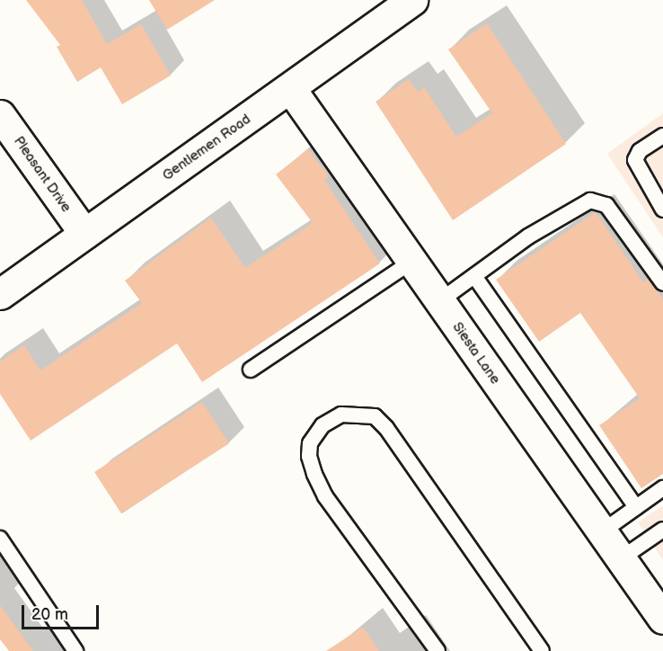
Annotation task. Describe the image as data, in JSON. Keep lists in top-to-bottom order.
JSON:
{
  "streets": {
    "street": ["Gentlemen Road", "Pleasant Drive", "Siesta Lane"]
  },
  "crossings": [
    ["Gentlemen Road", "Pleasant Drive"],
    ["Gentlemen Road", "Siesta Lane"]
  ],
  "scale_bar": "20 m"
}
